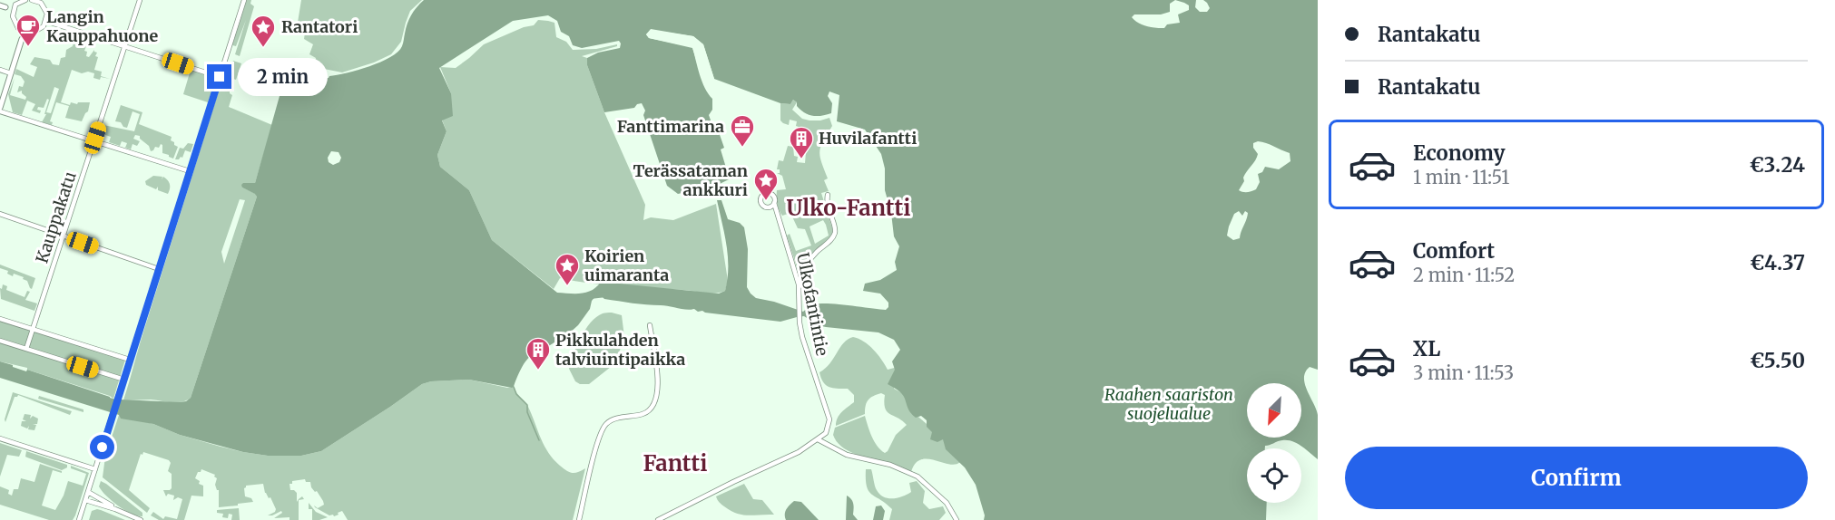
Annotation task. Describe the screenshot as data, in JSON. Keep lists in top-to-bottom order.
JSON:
{
  "streets": {
    "street": ["Kauppakatu", "Ulkofantintie"]
  },
  "districts": ["Ulko-Fantti", "Fantti"],
  "parks": ["Raahen saariston suojelualue"],
  "places": {
    "cafe": ["Langin Kauppahuone"],
    "place": ["Rantatori", "Terässataman ankkuri", "Koirien uimaranta"],
    "office": ["Fanttimarina"],
    "building": ["Huvilafantti", "Pikkulahden talviuintipaikka"]
  },
  "north": "bottom left",
  "page": {
    "banner": ["Rantakatu", "Rantakatu"],
    "bubble": "2 min",
    "list": [
      {
        "name": "Economy",
        "note": "1 min · 11:51",
        "value": "€3.24"
      },
      {
        "name": "Comfort",
        "note": "2 min · 11:52",
        "value": "€4.37"
      },
      {
        "name": "XL",
        "note": "3 min · 11:53",
        "value": "€5.50"
      }
    ],
    "buttons": "Confirm"
  }
}
